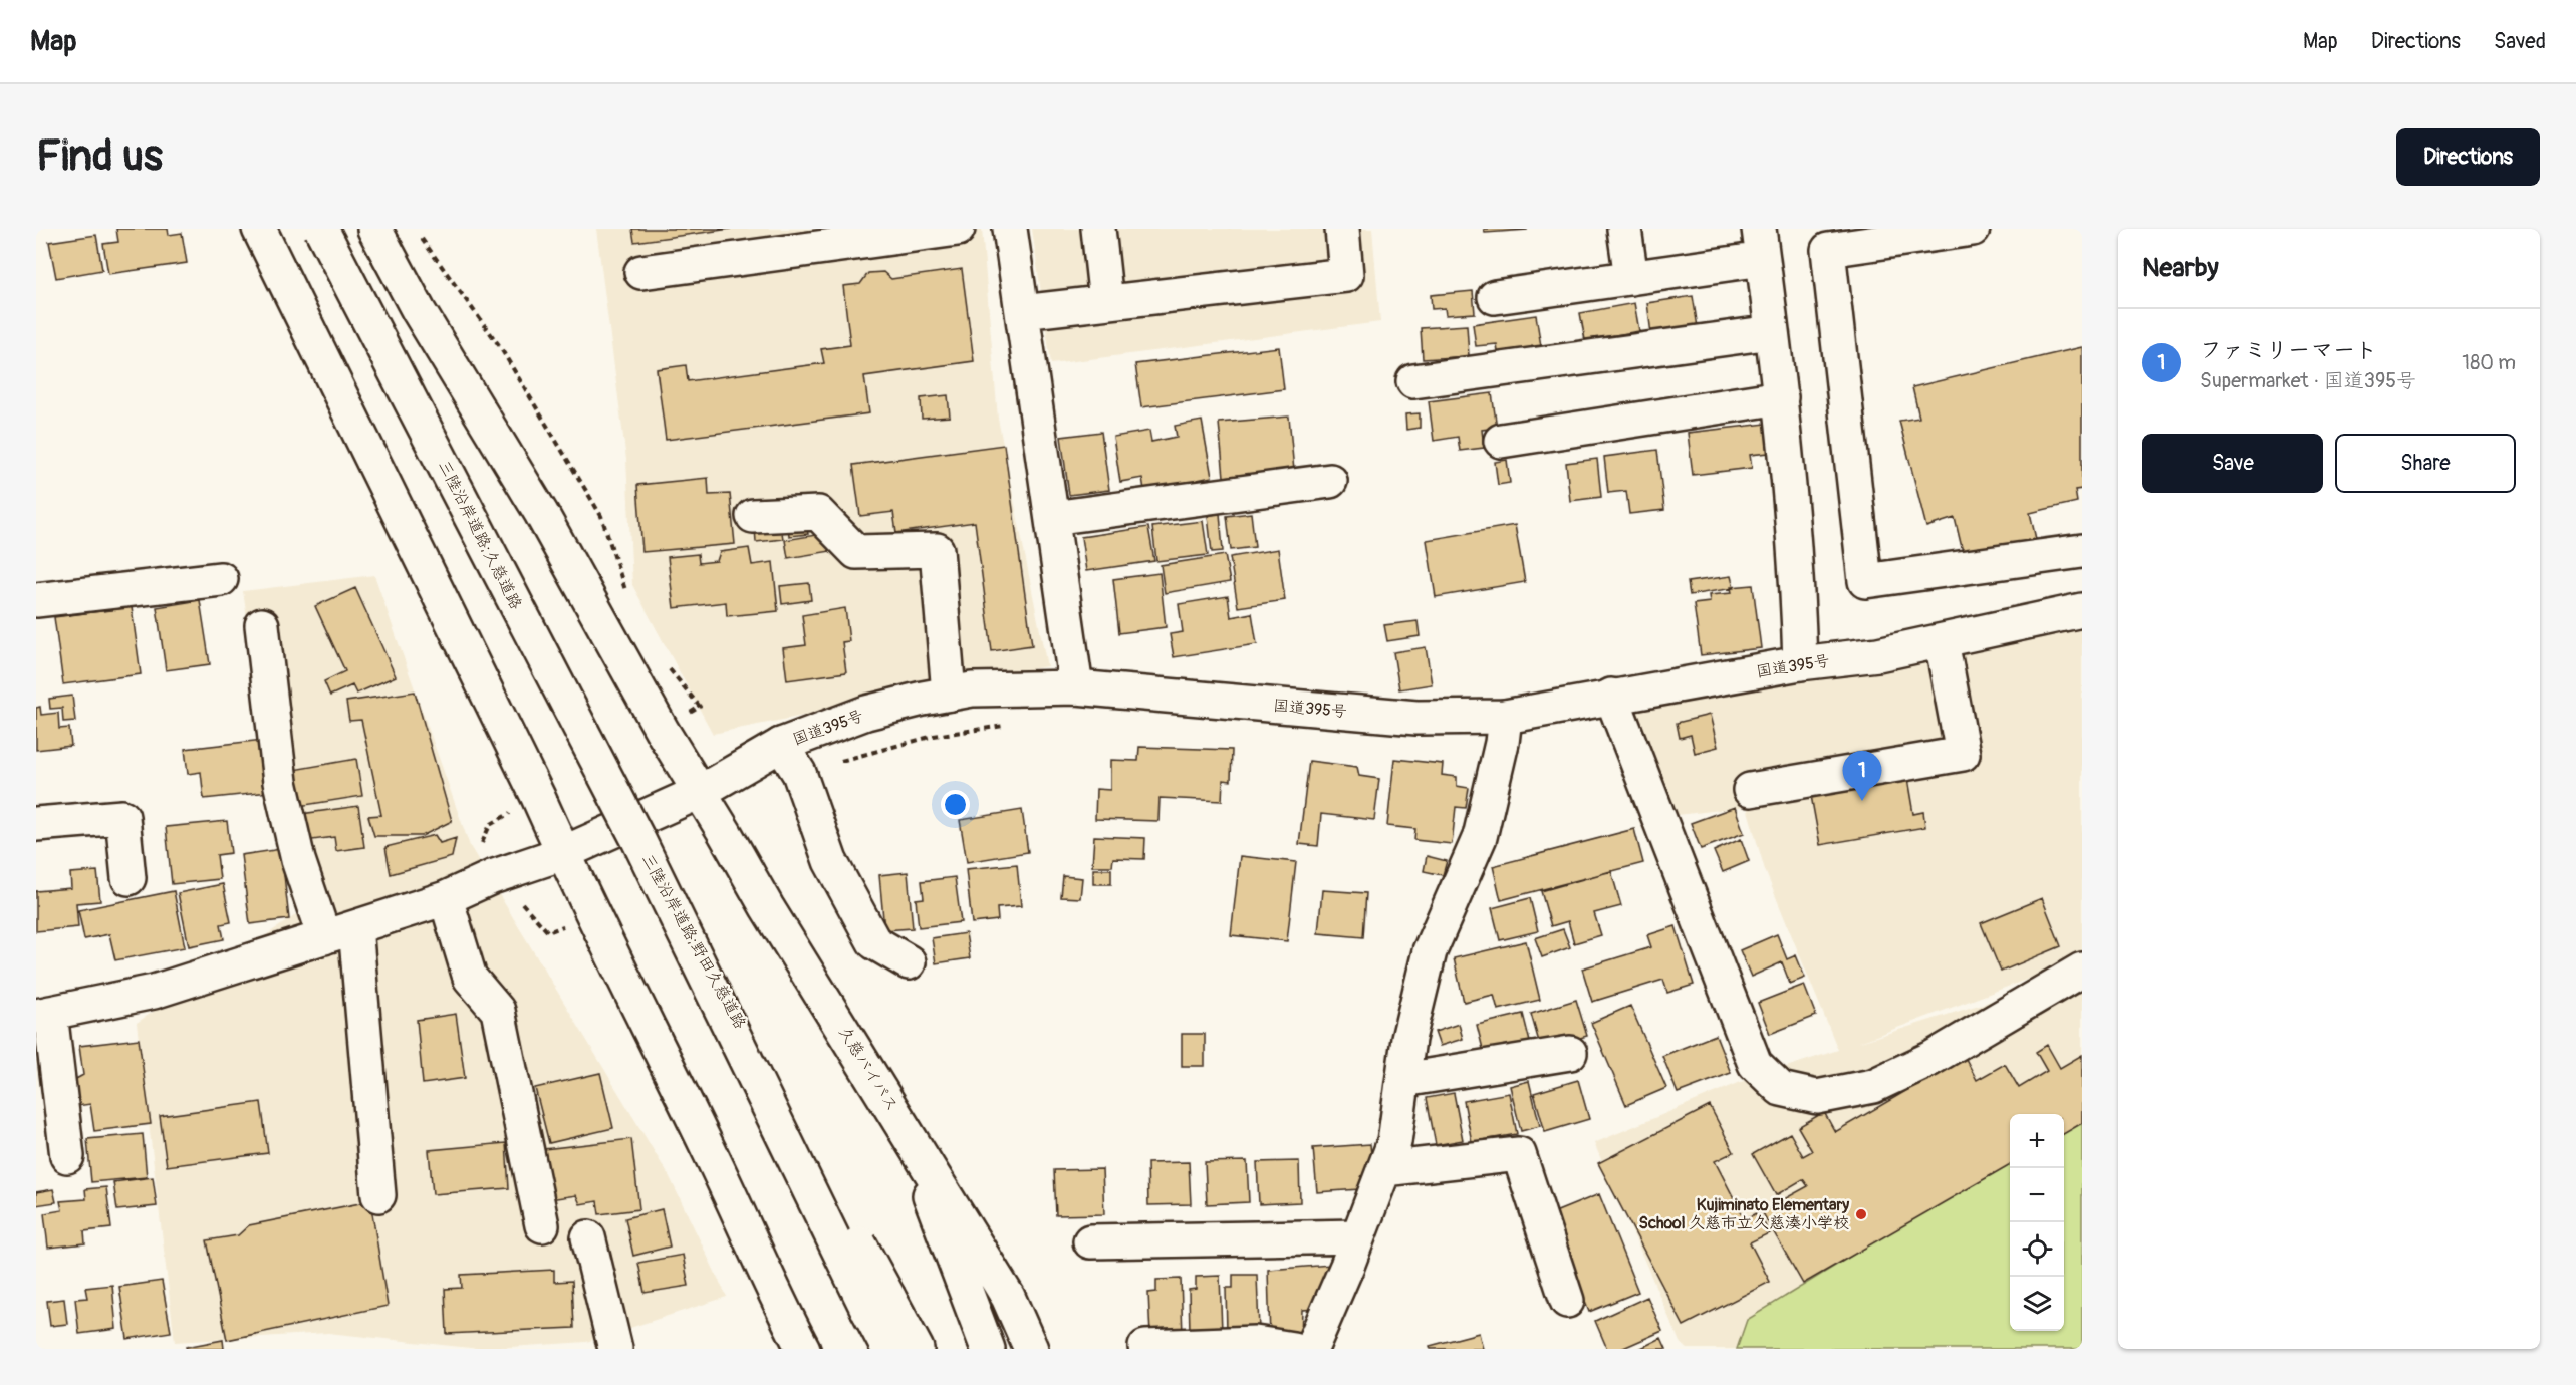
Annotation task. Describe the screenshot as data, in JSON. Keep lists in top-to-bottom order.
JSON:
{
  "streets": {
    "main road": [
      "三陸沿岸道路;久慈道路",
      "国道395号",
      "三陸沿岸道路;野田久慈道路",
      "久慈バイパス"
    ]
  },
  "crossings": [
    ["三陸沿岸道路;久慈道路", "三陸沿岸道路;野田久慈道路"],
    ["国道395号", "久慈バイパス"]
  ],
  "places": ["Kujiminato Elementary School 久慈市立久慈湊小学校"],
  "page": {
    "header": "Map",
    "nav": ["Map", "Directions", "Saved"],
    "buttons": [
      "Directions",
      ["Save", "Share"]
    ],
    "title": "Find us",
    "heading": "Nearby",
    "list": [
      {
        "mark": "1",
        "name": "ファミリーマート",
        "note": "Supermarket · 国道395号",
        "value": "180 m"
      }
    ],
    "pins": "1",
    "map_buttons": ["+", "−"]
  }
}
